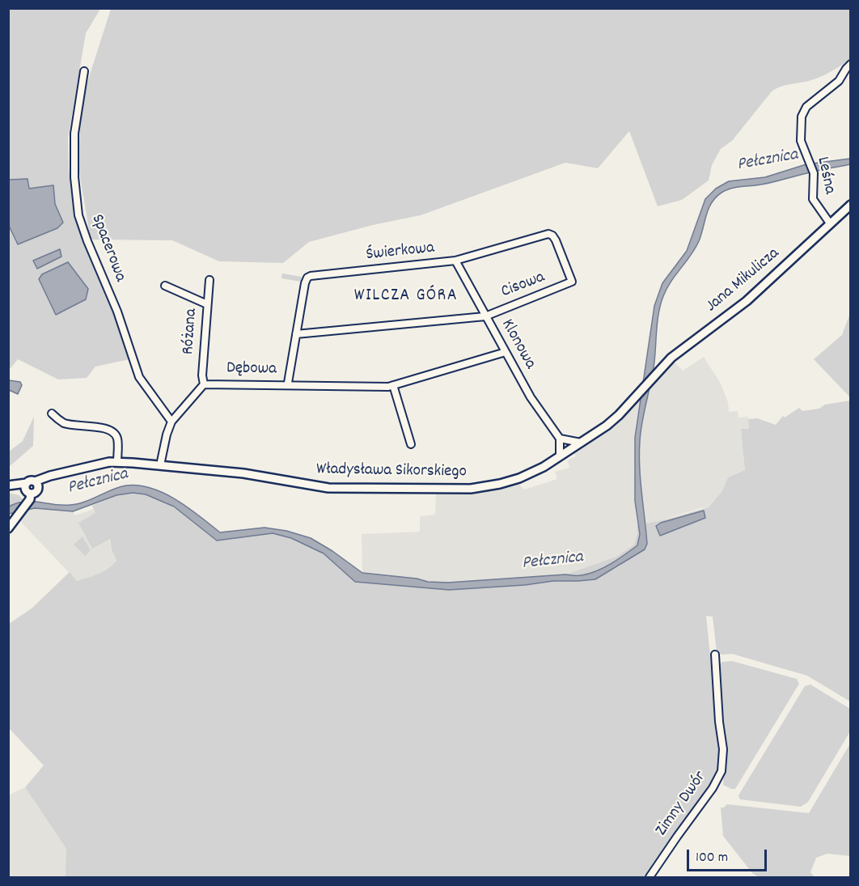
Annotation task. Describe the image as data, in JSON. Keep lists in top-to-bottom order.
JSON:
{
  "streets": {
    "street": [
      "Leśna",
      "Spacerowa",
      "Świerkowa",
      "Jana Mikulicza",
      "Cisowa",
      "Różana",
      "Klonowa",
      "Dębowa",
      "Władysława Sikorskiego",
      "Zimny Dwór"
    ]
  },
  "crossings": [
    ["Leśna", "Jana Mikulicza"],
    ["Spacerowa", "Dębowa"],
    ["Świerkowa", "Cisowa"],
    ["Świerkowa", "Klonowa"],
    ["Świerkowa", "Dębowa"],
    ["Jana Mikulicza", "Władysława Sikorskiego"],
    ["Cisowa", "Klonowa"],
    ["Różana", "Dębowa"],
    ["Klonowa", "Dębowa"],
    ["Dębowa", "Władysława Sikorskiego"]
  ],
  "districts": ["WILCZA GÓRA"],
  "water": ["Pełcznica"],
  "scale_bar": "100 m"
}
